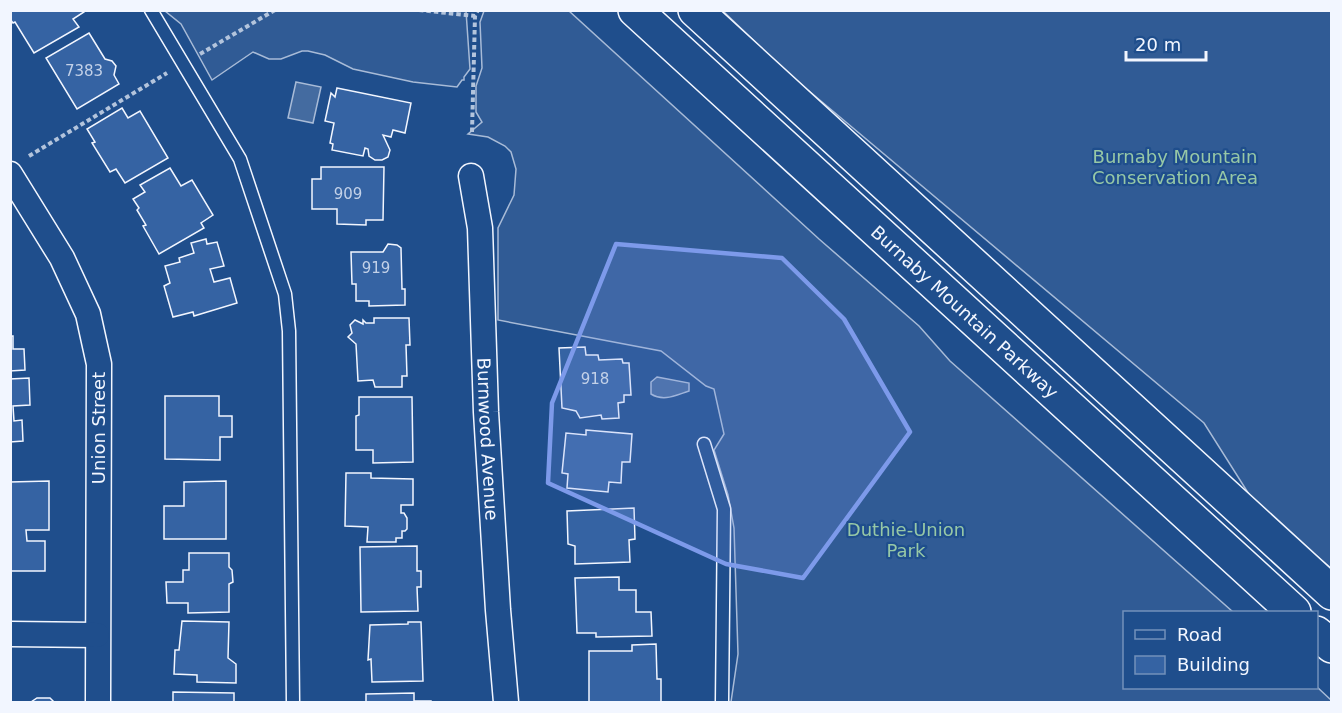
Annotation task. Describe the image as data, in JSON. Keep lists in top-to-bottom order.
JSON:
{
  "streets": {
    "main road": ["Burnaby Mountain Parkway"],
    "street": ["Union Street", "Burnwood Avenue"]
  },
  "parks": ["Burnaby Mountain Conservation Area", "Duthie-Union Park"],
  "house_numbers": [
    "7383",
    "909",
    "919",
    "918"
  ],
  "legend": ["Road", "Building"],
  "scale_bar": "20 m"
}
